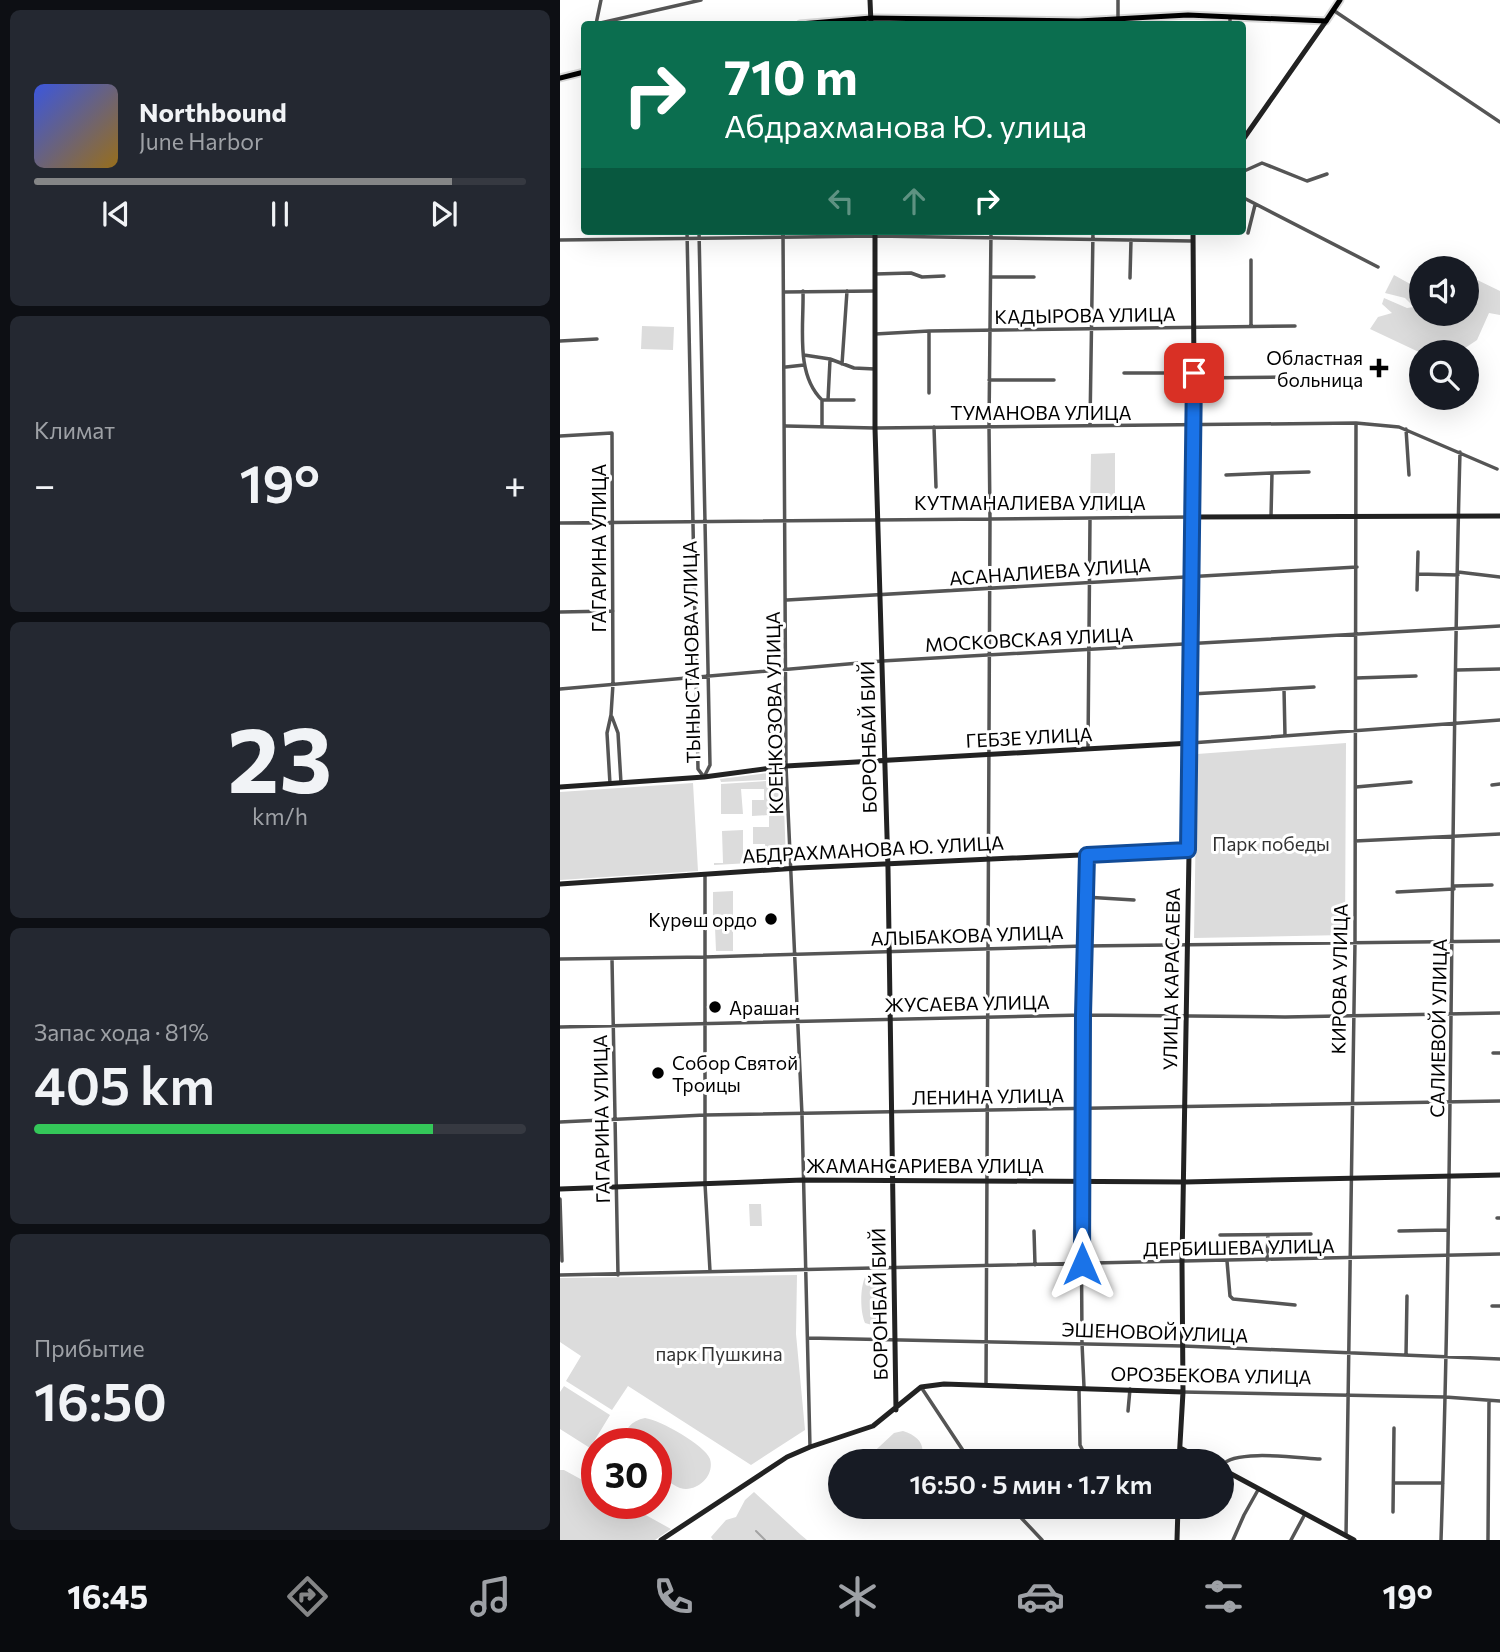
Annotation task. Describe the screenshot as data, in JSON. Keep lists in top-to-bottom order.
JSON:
{
  "streets": {
    "main road": [
      "КУТМАНАЛИЕВА УЛИЦА",
      "БОРОНБАЙ БИЙ",
      "ГЕБЗЕ УЛИЦА",
      "АБДРАХМАНОВА Ю. УЛИЦА",
      "УЛИЦА КАРАСАЕВА",
      "ЖАМАНСАРИЕВА УЛИЦА",
      "ОРОЗБЕКОВА УЛИЦА"
    ],
    "street": [
      "КАДЫРОВА УЛИЦА",
      "ТУМАНОВА УЛИЦА",
      "ГАГАРИНА УЛИЦА",
      "АСАНАЛИЕВА УЛИЦА",
      "МОСКОВСКАЯ УЛИЦА",
      "ТЫНЫСТАНОВА УЛИЦА",
      "КОЕНКОЗОВА УЛИЦА",
      "АЛЫБАКОВА УЛИЦА",
      "КИРОВА УЛИЦА",
      "ЖУСАЕВА УЛИЦА",
      "САЛИЕВОЙ УЛИЦА",
      "ЛЕНИНА УЛИЦА",
      "ДЕРБИШЕВА УЛИЦА",
      "ЭШЕНОВОЙ УЛИЦА"
    ]
  },
  "crossings": [
    ["КАДЫРОВА УЛИЦА", "БОРОНБАЙ БИЙ"],
    ["КАДЫРОВА УЛИЦА", "УЛИЦА КАРАСАЕВА"],
    ["ТУМАНОВА УЛИЦА", "КОЕНКОЗОВА УЛИЦА"],
    ["ТУМАНОВА УЛИЦА", "БОРОНБАЙ БИЙ"],
    ["ТУМАНОВА УЛИЦА", "УЛИЦА КАРАСАЕВА"],
    ["ТУМАНОВА УЛИЦА", "КИРОВА УЛИЦА"],
    ["ТУМАНОВА УЛИЦА", "САЛИЕВОЙ УЛИЦА"],
    ["КУТМАНАЛИЕВА УЛИЦА", "ГАГАРИНА УЛИЦА"],
    ["КУТМАНАЛИЕВА УЛИЦА", "ТЫНЫСТАНОВА УЛИЦА"],
    ["КУТМАНАЛИЕВА УЛИЦА", "КОЕНКОЗОВА УЛИЦА"],
    ["КУТМАНАЛИЕВА УЛИЦА", "БОРОНБАЙ БИЙ"],
    ["КУТМАНАЛИЕВА УЛИЦА", "УЛИЦА КАРАСАЕВА"],
    ["КУТМАНАЛИЕВА УЛИЦА", "КИРОВА УЛИЦА"],
    ["КУТМАНАЛИЕВА УЛИЦА", "САЛИЕВОЙ УЛИЦА"],
    ["ГАГАРИНА УЛИЦА", "МОСКОВСКАЯ УЛИЦА"],
    ["ГАГАРИНА УЛИЦА", "ГЕБЗЕ УЛИЦА"],
    ["ГАГАРИНА УЛИЦА", "АЛЫБАКОВА УЛИЦА"],
    ["ГАГАРИНА УЛИЦА", "ЖУСАЕВА УЛИЦА"],
    ["ГАГАРИНА УЛИЦА", "ЛЕНИНА УЛИЦА"],
    ["ГАГАРИНА УЛИЦА", "ЖАМАНСАРИЕВА УЛИЦА"],
    ["АСАНАЛИЕВА УЛИЦА", "КОЕНКОЗОВА УЛИЦА"],
    ["АСАНАЛИЕВА УЛИЦА", "БОРОНБАЙ БИЙ"],
    ["АСАНАЛИЕВА УЛИЦА", "УЛИЦА КАРАСАЕВА"],
    ["АСАНАЛИЕВА УЛИЦА", "КИРОВА УЛИЦА"],
    ["МОСКОВСКАЯ УЛИЦА", "ТЫНЫСТАНОВА УЛИЦА"],
    ["МОСКОВСКАЯ УЛИЦА", "КОЕНКОЗОВА УЛИЦА"],
    ["МОСКОВСКАЯ УЛИЦА", "БОРОНБАЙ БИЙ"],
    ["МОСКОВСКАЯ УЛИЦА", "УЛИЦА КАРАСАЕВА"],
    ["МОСКОВСКАЯ УЛИЦА", "КИРОВА УЛИЦА"],
    ["МОСКОВСКАЯ УЛИЦА", "САЛИЕВОЙ УЛИЦА"],
    ["ТЫНЫСТАНОВА УЛИЦА", "ГЕБЗЕ УЛИЦА"],
    ["КОЕНКОЗОВА УЛИЦА", "ГЕБЗЕ УЛИЦА"],
    ["КОЕНКОЗОВА УЛИЦА", "АБДРАХМАНОВА Ю. УЛИЦА"],
    ["КОЕНКОЗОВА УЛИЦА", "АЛЫБАКОВА УЛИЦА"],
    ["КОЕНКОЗОВА УЛИЦА", "ЖУСАЕВА УЛИЦА"],
    ["КОЕНКОЗОВА УЛИЦА", "ЛЕНИНА УЛИЦА"],
    ["КОЕНКОЗОВА УЛИЦА", "ЖАМАНСАРИЕВА УЛИЦА"],
    ["КОЕНКОЗОВА УЛИЦА", "ДЕРБИШЕВА УЛИЦА"],
    ["КОЕНКОЗОВА УЛИЦА", "ЭШЕНОВОЙ УЛИЦА"],
    ["БОРОНБАЙ БИЙ", "ГЕБЗЕ УЛИЦА"],
    ["БОРОНБАЙ БИЙ", "АБДРАХМАНОВА Ю. УЛИЦА"],
    ["БОРОНБАЙ БИЙ", "АЛЫБАКОВА УЛИЦА"],
    ["БОРОНБАЙ БИЙ", "ЖУСАЕВА УЛИЦА"],
    ["БОРОНБАЙ БИЙ", "ЛЕНИНА УЛИЦА"],
    ["БОРОНБАЙ БИЙ", "ЖАМАНСАРИЕВА УЛИЦА"],
    ["БОРОНБАЙ БИЙ", "ДЕРБИШЕВА УЛИЦА"],
    ["БОРОНБАЙ БИЙ", "ЭШЕНОВОЙ УЛИЦА"],
    ["ГЕБЗЕ УЛИЦА", "УЛИЦА КАРАСАЕВА"],
    ["ГЕБЗЕ УЛИЦА", "КИРОВА УЛИЦА"],
    ["ГЕБЗЕ УЛИЦА", "САЛИЕВОЙ УЛИЦА"],
    ["АБДРАХМАНОВА Ю. УЛИЦА", "УЛИЦА КАРАСАЕВА"],
    ["АЛЫБАКОВА УЛИЦА", "УЛИЦА КАРАСАЕВА"],
    ["АЛЫБАКОВА УЛИЦА", "КИРОВА УЛИЦА"],
    ["АЛЫБАКОВА УЛИЦА", "САЛИЕВОЙ УЛИЦА"],
    ["УЛИЦА КАРАСАЕВА", "ЖУСАЕВА УЛИЦА"],
    ["УЛИЦА КАРАСАЕВА", "ЛЕНИНА УЛИЦА"],
    ["УЛИЦА КАРАСАЕВА", "ЖАМАНСАРИЕВА УЛИЦА"],
    ["УЛИЦА КАРАСАЕВА", "ДЕРБИШЕВА УЛИЦА"],
    ["УЛИЦА КАРАСАЕВА", "ЭШЕНОВОЙ УЛИЦА"],
    ["УЛИЦА КАРАСАЕВА", "ОРОЗБЕКОВА УЛИЦА"],
    ["КИРОВА УЛИЦА", "ЖУСАЕВА УЛИЦА"],
    ["КИРОВА УЛИЦА", "ЛЕНИНА УЛИЦА"],
    ["КИРОВА УЛИЦА", "ЖАМАНСАРИЕВА УЛИЦА"],
    ["КИРОВА УЛИЦА", "ДЕРБИШЕВА УЛИЦА"],
    ["КИРОВА УЛИЦА", "ЭШЕНОВОЙ УЛИЦА"],
    ["КИРОВА УЛИЦА", "ОРОЗБЕКОВА УЛИЦА"],
    ["ЖУСАЕВА УЛИЦА", "САЛИЕВОЙ УЛИЦА"],
    ["САЛИЕВОЙ УЛИЦА", "ЛЕНИНА УЛИЦА"],
    ["САЛИЕВОЙ УЛИЦА", "ЖАМАНСАРИЕВА УЛИЦА"],
    ["САЛИЕВОЙ УЛИЦА", "ДЕРБИШЕВА УЛИЦА"],
    ["САЛИЕВОЙ УЛИЦА", "ЭШЕНОВОЙ УЛИЦА"],
    ["САЛИЕВОЙ УЛИЦА", "ОРОЗБЕКОВА УЛИЦА"]
  ],
  "parks": ["Парк победы", "парк Пушкина"],
  "places": {
    "health": ["Областная больница"],
    "other": ["Курөш ордо", "Арашан", "Собор Святой Троицы"]
  },
  "page": {
    "turn": ["710 m", "Абдрахманова Ю. улица"],
    "song": ["Northbound", "June Harbor"],
    "tile": [
      "Климат",
      ["23", "km/h"],
      ["Запас хода · 81%", "405 km"],
      ["Прибытие", "16:50"]
    ],
    "heat": ["−", "19°", "+"],
    "limit": "30",
    "trip": "16:50 · 5 мин · 1.7 km",
    "tabs": ["16:45", "19°"]
  }
}
